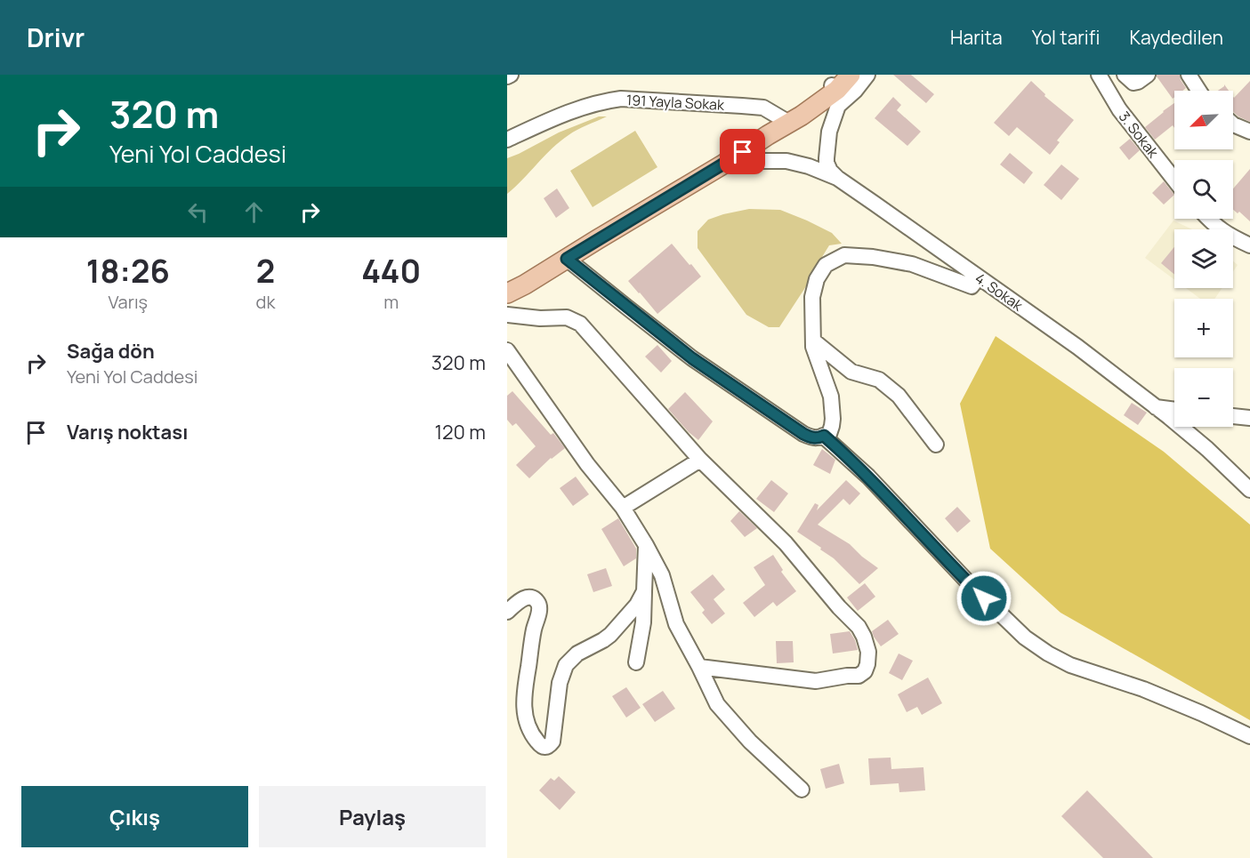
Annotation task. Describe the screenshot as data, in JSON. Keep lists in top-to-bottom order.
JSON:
{
  "streets": {
    "street": ["191 Yayla Sokak", "3. Sokak", "4. Sokak"]
  },
  "north": "bottom left",
  "page": {
    "header": "Drivr",
    "nav": ["Harita", "Yol tarifi", "Kaydedilen"],
    "turn": ["320 m", "Yeni Yol Caddesi"],
    "map_buttons": ["+", "−"],
    "eta": [
      "18:26",
      "Varış",
      "2",
      "dk",
      "440",
      "m"
    ],
    "list": [
      {
        "name": "Sağa dön",
        "note": "Yeni Yol Caddesi",
        "value": "320 m"
      },
      {
        "name": "Varış noktası",
        "value": "120 m"
      }
    ],
    "buttons": ["Çıkış", "Paylaş"]
  }
}
